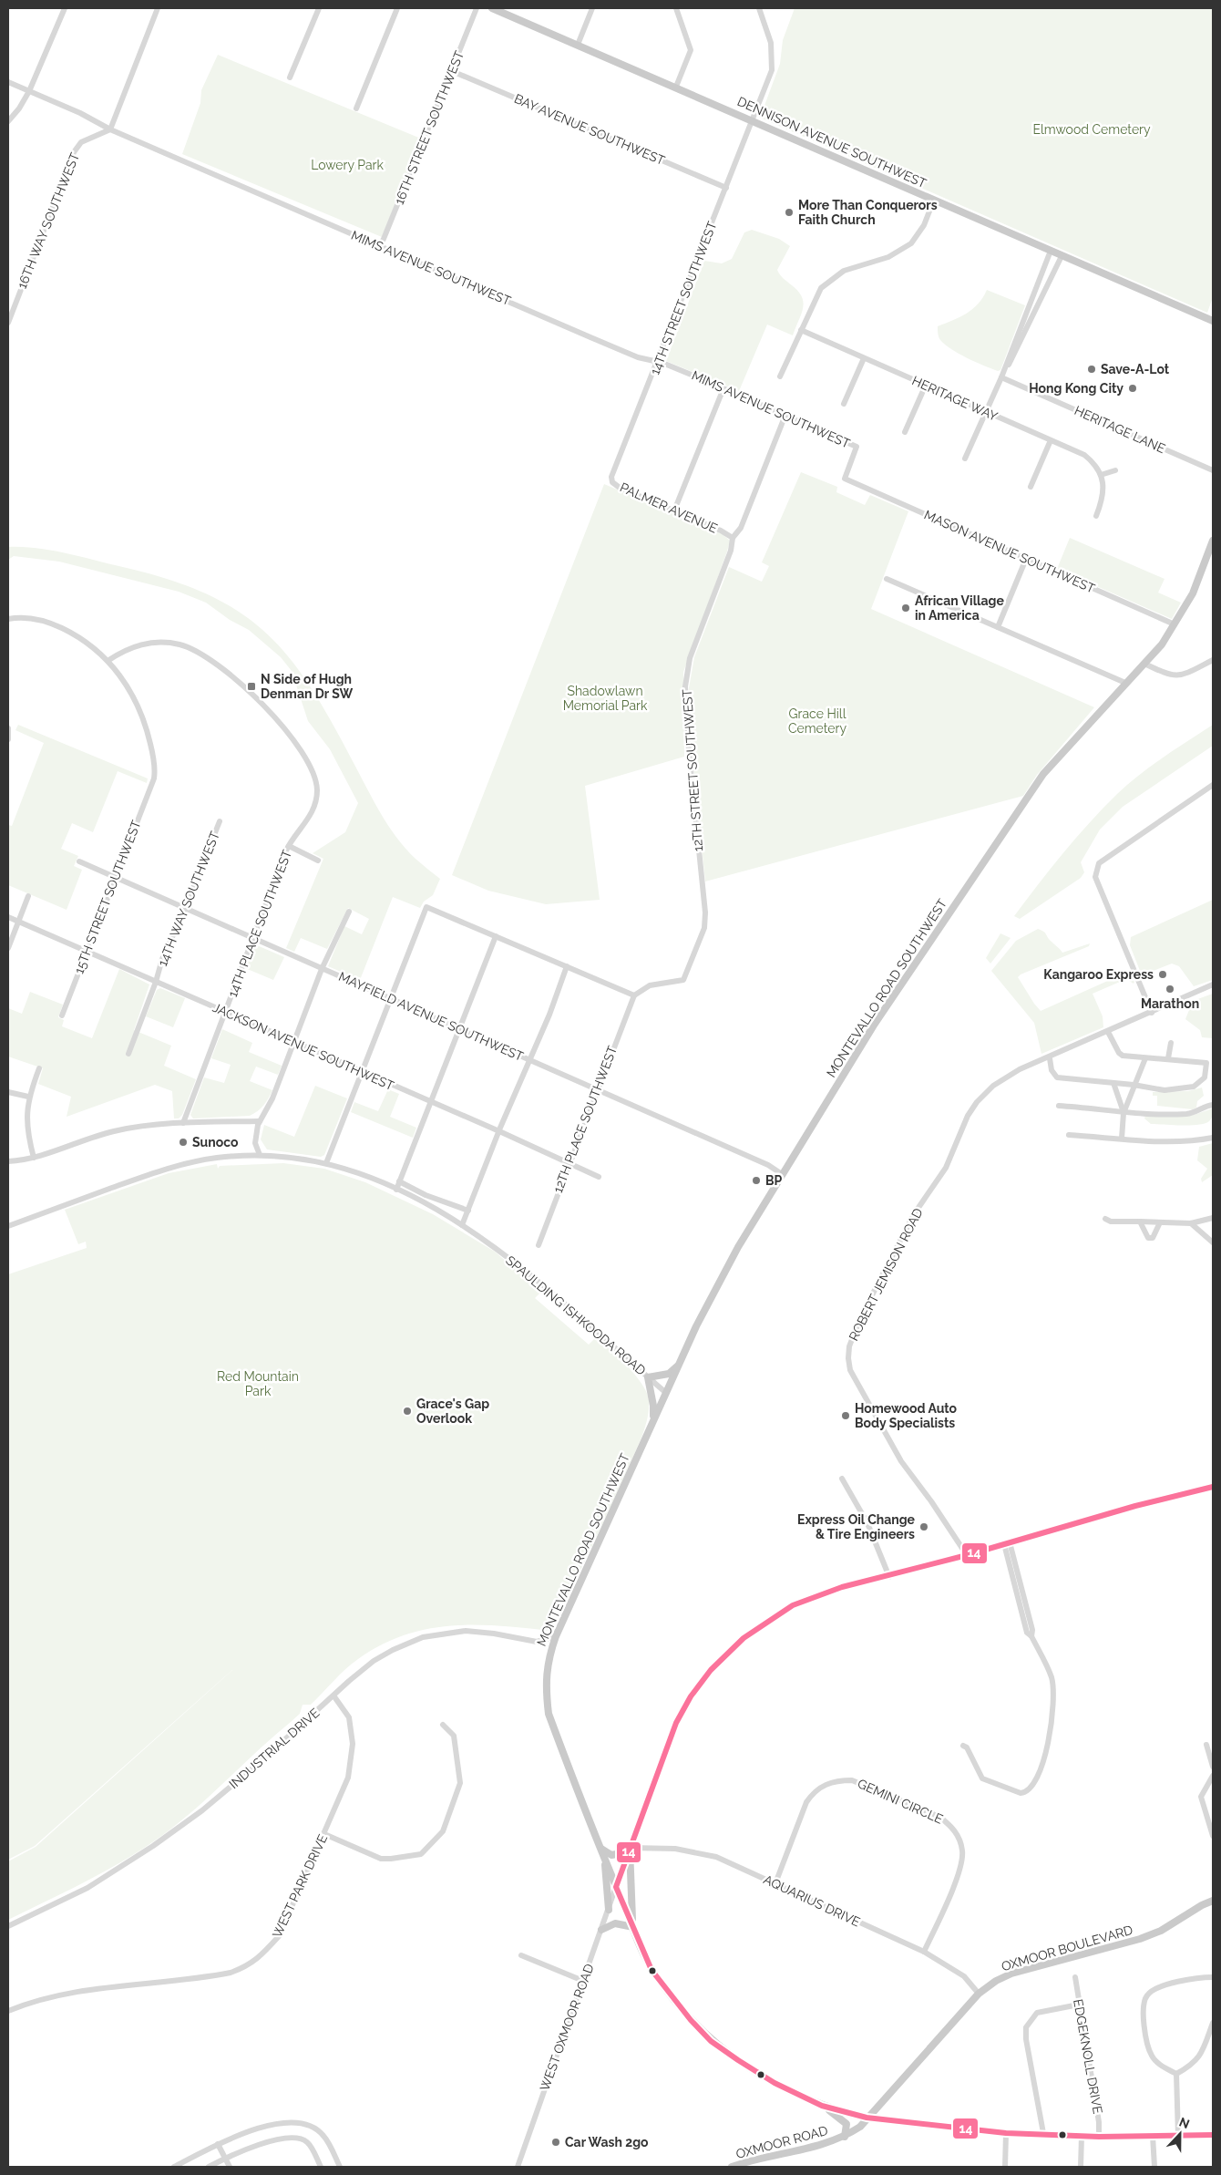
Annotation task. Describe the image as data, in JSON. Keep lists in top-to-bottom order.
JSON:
{
  "streets": {
    "main road": [
      "DENNISON AVENUE SOUTHWEST",
      "MONTEVALLO ROAD SOUTHWEST",
      "OXMOOR BOULEVARD",
      "OXMOOR ROAD"
    ],
    "street": [
      "16TH STREET SOUTHWEST",
      "BAY AVENUE SOUTHWEST",
      "16TH WAY SOUTHWEST",
      "MIMS AVENUE SOUTHWEST",
      "14TH STREET SOUTHWEST",
      "HERITAGE WAY",
      "HERITAGE LANE",
      "PALMER AVENUE",
      "MASON AVENUE SOUTHWEST",
      "12TH STREET SOUTHWEST",
      "15TH STREET SOUTHWEST",
      "14TH WAY SOUTHWEST",
      "14TH PLACE SOUTHWEST",
      "MAYFIELD AVENUE SOUTHWEST",
      "JACKSON AVENUE SOUTHWEST",
      "12TH PLACE SOUTHWEST",
      "ROBERT JEMISON ROAD",
      "SPAULDING ISHKOODA ROAD",
      "INDUSTRIAL DRIVE",
      "GEMINI CIRCLE",
      "WEST PARK DRIVE",
      "AQUARIUS DRIVE",
      "WEST OXMOOR ROAD",
      "EDGEKNOLL DRIVE"
    ]
  },
  "crossings": [
    ["16TH STREET SOUTHWEST", "BAY AVENUE SOUTHWEST"],
    ["16TH STREET SOUTHWEST", "MIMS AVENUE SOUTHWEST"],
    ["BAY AVENUE SOUTHWEST", "14TH STREET SOUTHWEST"],
    ["DENNISON AVENUE SOUTHWEST", "14TH STREET SOUTHWEST"],
    ["16TH WAY SOUTHWEST", "MIMS AVENUE SOUTHWEST"],
    ["MIMS AVENUE SOUTHWEST", "14TH STREET SOUTHWEST"],
    ["MIMS AVENUE SOUTHWEST", "MASON AVENUE SOUTHWEST"],
    ["MIMS AVENUE SOUTHWEST", "12TH STREET SOUTHWEST"],
    ["14TH STREET SOUTHWEST", "PALMER AVENUE"],
    ["PALMER AVENUE", "12TH STREET SOUTHWEST"],
    ["MASON AVENUE SOUTHWEST", "MONTEVALLO ROAD SOUTHWEST"],
    ["12TH STREET SOUTHWEST", "12TH PLACE SOUTHWEST"],
    ["15TH STREET SOUTHWEST", "14TH PLACE SOUTHWEST"],
    ["15TH STREET SOUTHWEST", "MAYFIELD AVENUE SOUTHWEST"],
    ["15TH STREET SOUTHWEST", "JACKSON AVENUE SOUTHWEST"],
    ["14TH WAY SOUTHWEST", "MAYFIELD AVENUE SOUTHWEST"],
    ["14TH WAY SOUTHWEST", "JACKSON AVENUE SOUTHWEST"],
    ["14TH PLACE SOUTHWEST", "MAYFIELD AVENUE SOUTHWEST"],
    ["14TH PLACE SOUTHWEST", "JACKSON AVENUE SOUTHWEST"],
    ["MONTEVALLO ROAD SOUTHWEST", "MAYFIELD AVENUE SOUTHWEST"],
    ["MONTEVALLO ROAD SOUTHWEST", "SPAULDING ISHKOODA ROAD"],
    ["MONTEVALLO ROAD SOUTHWEST", "INDUSTRIAL DRIVE"],
    ["MONTEVALLO ROAD SOUTHWEST", "WEST OXMOOR ROAD"],
    ["MAYFIELD AVENUE SOUTHWEST", "12TH PLACE SOUTHWEST"],
    ["JACKSON AVENUE SOUTHWEST", "12TH PLACE SOUTHWEST"],
    ["ROBERT JEMISON ROAD", "WEST OXMOOR ROAD"],
    ["INDUSTRIAL DRIVE", "WEST PARK DRIVE"],
    ["GEMINI CIRCLE", "AQUARIUS DRIVE"],
    ["AQUARIUS DRIVE", "OXMOOR BOULEVARD"],
    ["AQUARIUS DRIVE", "WEST OXMOOR ROAD"],
    ["OXMOOR BOULEVARD", "OXMOOR ROAD"]
  ],
  "parks": [
    "Elmwood Cemetery",
    "Lowery Park",
    "Shadowlawn Memorial Park",
    "Grace Hill Cemetery",
    "Red Mountain Park"
  ],
  "places": {
    "other": [
      "More Than Conquerors Faith Church",
      "Save-A-Lot",
      "Hong Kong City",
      "African Village in America",
      "Kangaroo Express",
      "Marathon",
      "Sunoco",
      "BP",
      "Grace's Gap Overlook",
      "Homewood Auto Body Specialists",
      "Express Oil Change & Tire Engineers",
      "Car Wash 2go"
    ],
    "transit": ["N Side of Hugh Denman Dr SW"]
  },
  "lines": ["transit line 14"],
  "north": "top"
}
